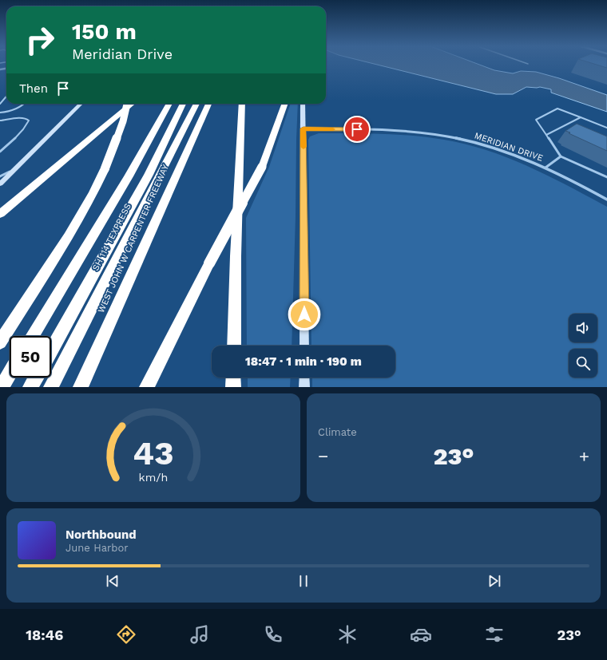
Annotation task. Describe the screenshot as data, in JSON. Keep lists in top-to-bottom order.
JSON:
{
  "streets": {
    "highway": ["SH 114 TEXPRESS", "WEST JOHN W CARPENTER FREEWAY"],
    "street": ["MERIDIAN DRIVE"]
  },
  "page": {
    "turn": ["150 m", "Meridian Drive"],
    "then": "Then",
    "limit": "50",
    "trip": "18:47 · 1 min · 190 m",
    "tile": "Climate",
    "heat": ["−", "23°", "+"],
    "song": ["Northbound", "June Harbor"],
    "tabs": ["18:46", "23°"],
    "gauge": ["43", "km/h"]
  }
}
